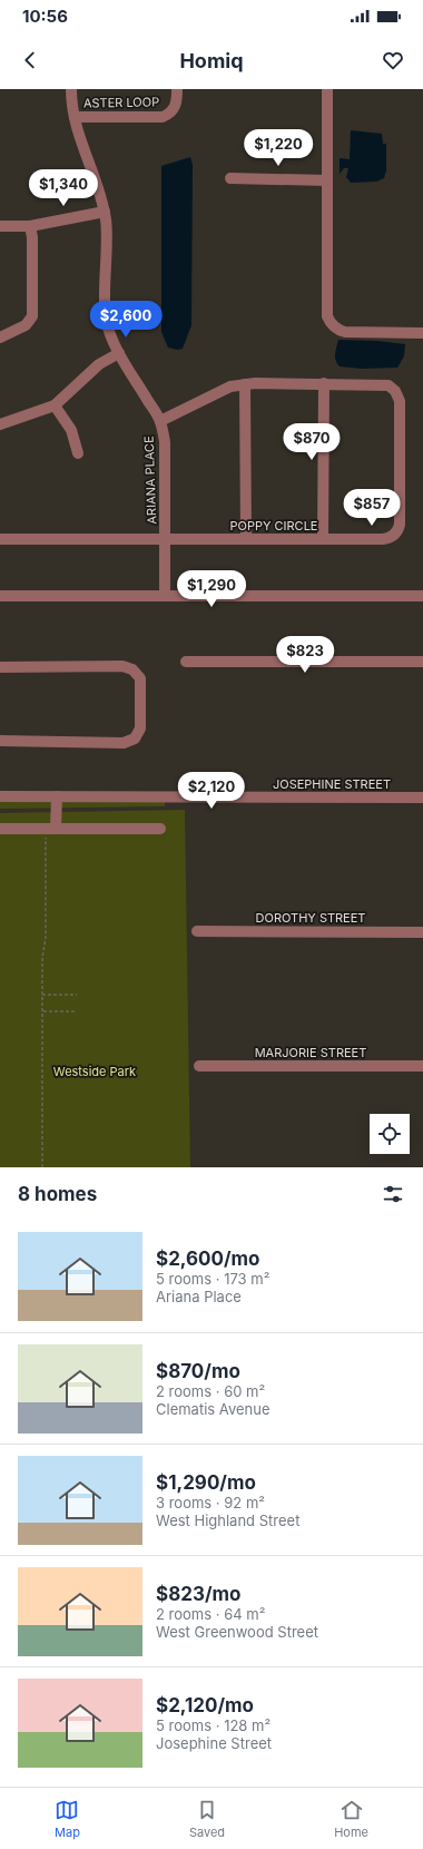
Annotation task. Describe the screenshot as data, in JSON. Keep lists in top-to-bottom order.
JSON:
{
  "streets": {
    "street": [
      "ASTER LOOP",
      "ARIANA PLACE",
      "POPPY CIRCLE",
      "JOSEPHINE STREET",
      "DOROTHY STREET",
      "MARJORIE STREET"
    ]
  },
  "crossings": [
    ["ASTER LOOP", "ARIANA PLACE"],
    ["ARIANA PLACE", "POPPY CIRCLE"]
  ],
  "parks": ["Westside Park"],
  "page": {
    "status": "10:56",
    "header": "Homiq",
    "price": [
      "$1,220",
      "$1,340",
      "$2,600",
      "$870",
      "$857",
      "$1,290",
      "$823",
      "$2,120"
    ],
    "heading": "8 homes",
    "list": [
      {
        "name": "$2,600/mo",
        "note": "5 rooms · 173 m² · Ariana Place"
      },
      {
        "name": "$870/mo",
        "note": "2 rooms · 60 m² · Clematis Avenue"
      },
      {
        "name": "$1,290/mo",
        "note": "3 rooms · 92 m² · West Highland Street"
      },
      {
        "name": "$823/mo",
        "note": "2 rooms · 64 m² · West Greenwood Street"
      },
      {
        "name": "$2,120/mo",
        "note": "5 rooms · 128 m² · Josephine Street"
      }
    ],
    "tabs": ["Map", "Saved", "Home"]
  }
}
